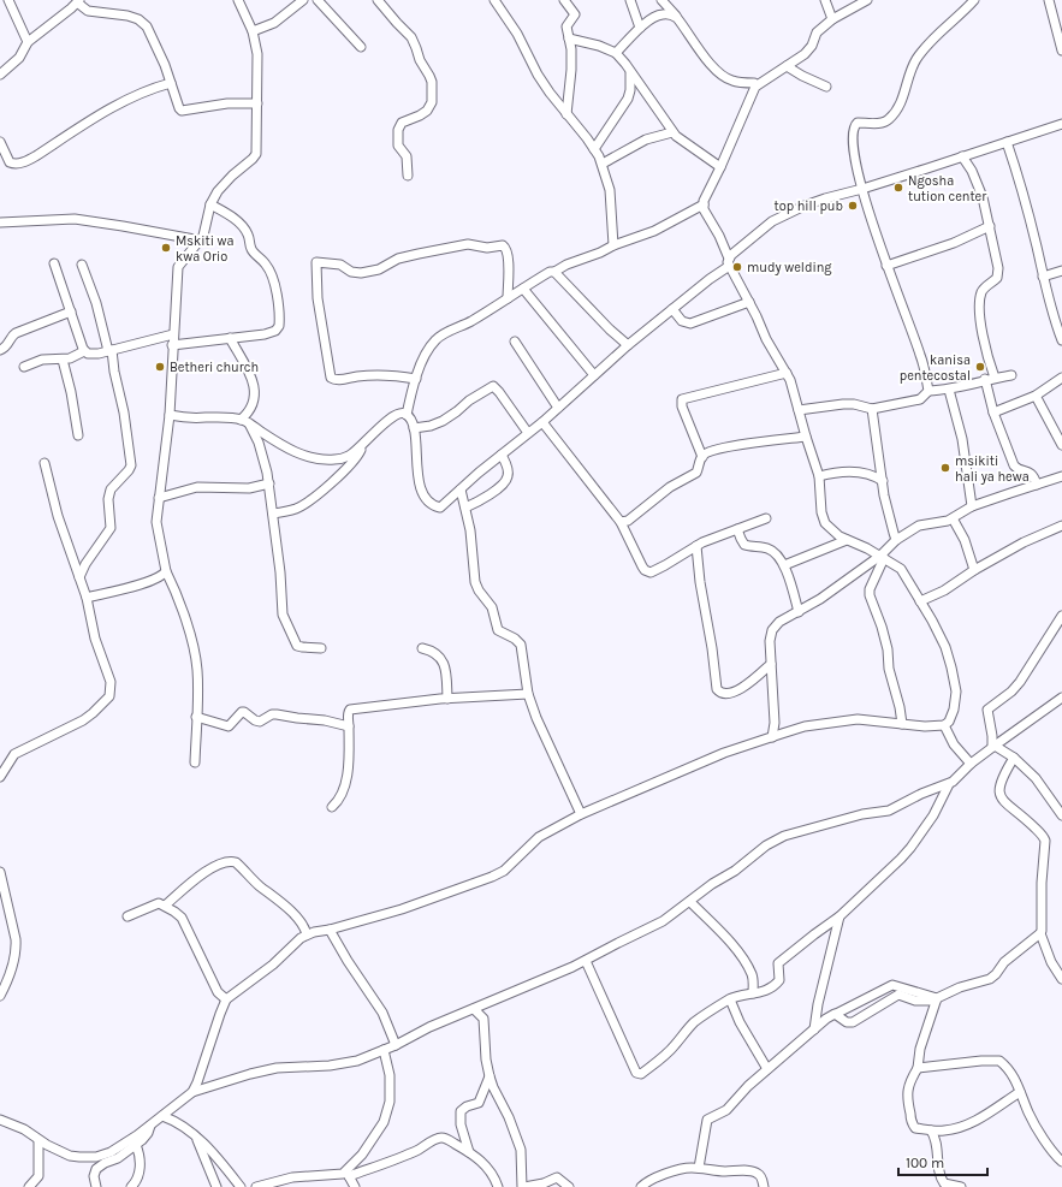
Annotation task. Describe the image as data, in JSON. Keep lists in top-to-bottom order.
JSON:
{
  "places": [
    "Ngosha tution center",
    "top hill pub",
    "Mskiti wa kwa Orio",
    "mudy welding",
    "Betheri church",
    "kanisa pentecostal",
    "msikiti hali ya hewa"
  ],
  "scale_bar": "100 m"
}
